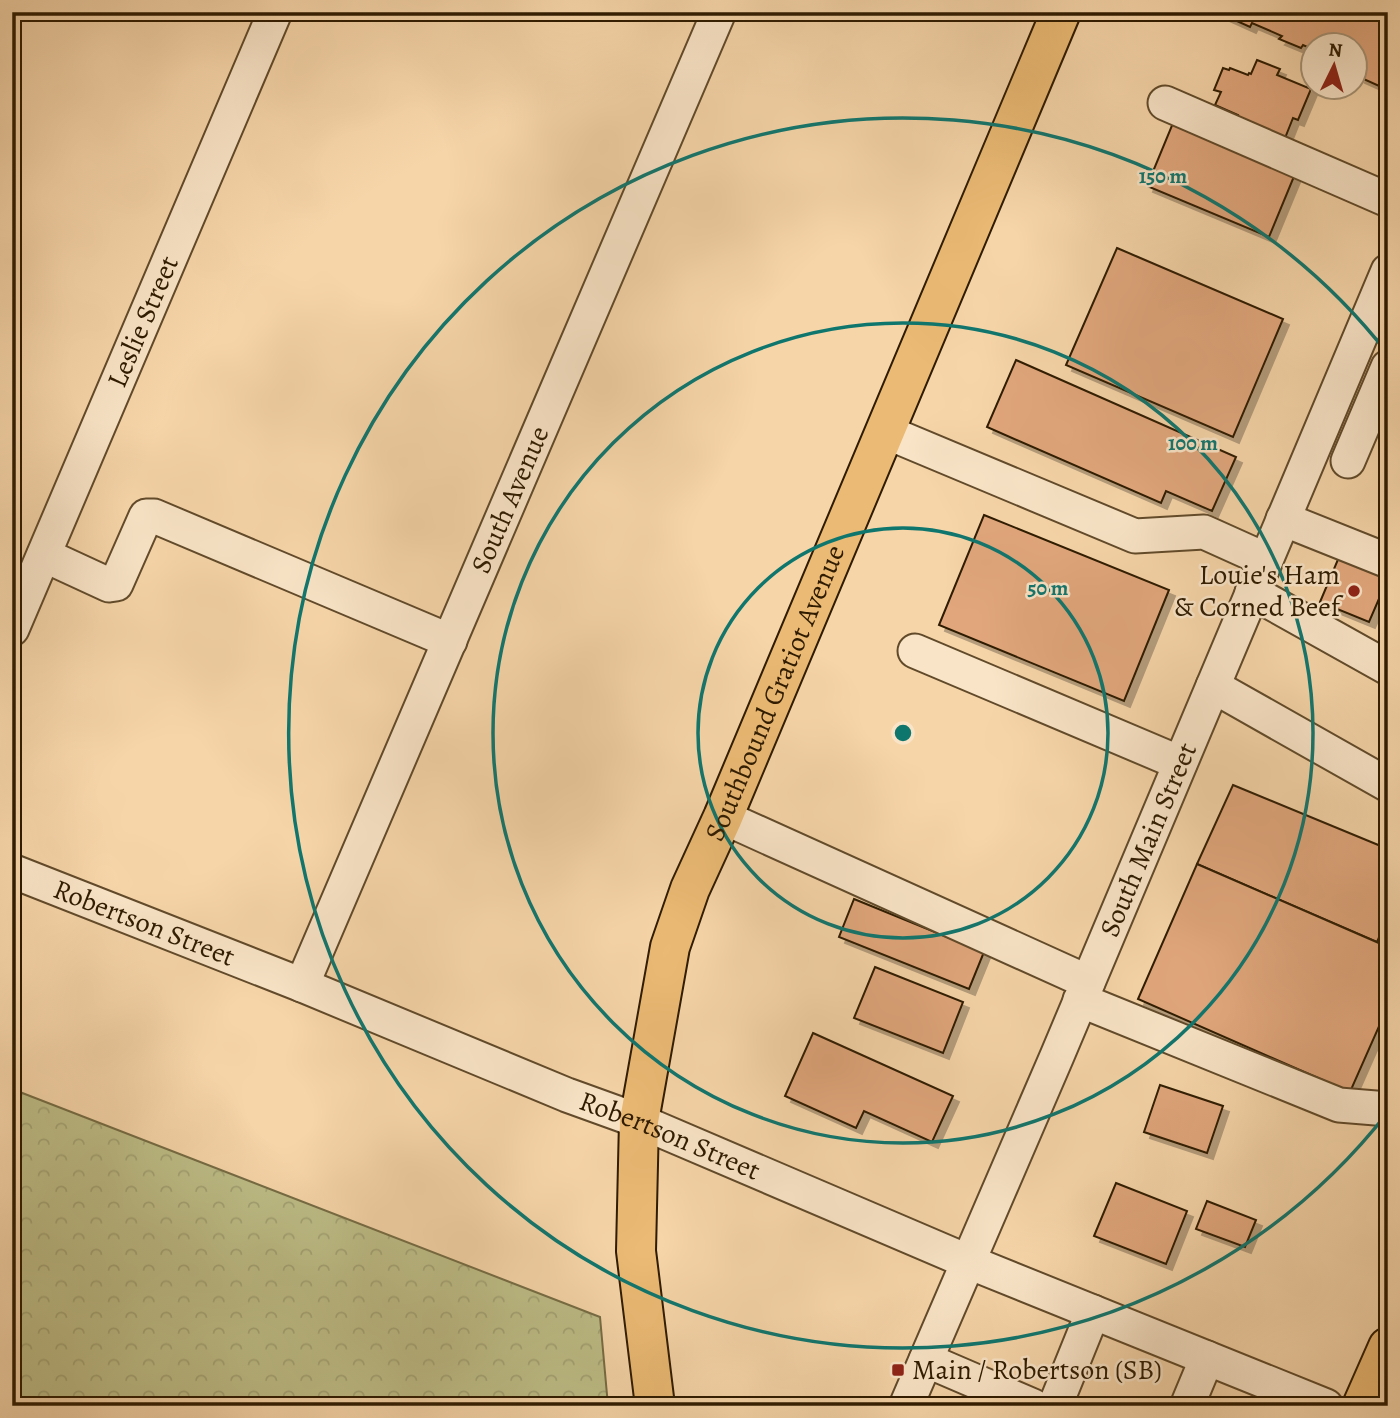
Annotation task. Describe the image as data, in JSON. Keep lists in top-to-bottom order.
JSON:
{
  "streets": {
    "main road": ["Southbound Gratiot Avenue"],
    "street": [
      "Leslie Street",
      "South Avenue",
      "South Main Street",
      "Robertson Street"
    ]
  },
  "crossings": [
    ["South Avenue", "Robertson Street"],
    ["Southbound Gratiot Avenue", "Robertson Street"],
    ["South Main Street", "Robertson Street"]
  ],
  "places": {
    "other": ["Louie's Ham & Corned Beef"],
    "transit": ["Main / Robertson (SB)"]
  },
  "north": "top",
  "rings": ["150 m", "100 m", "50 m"]
}
